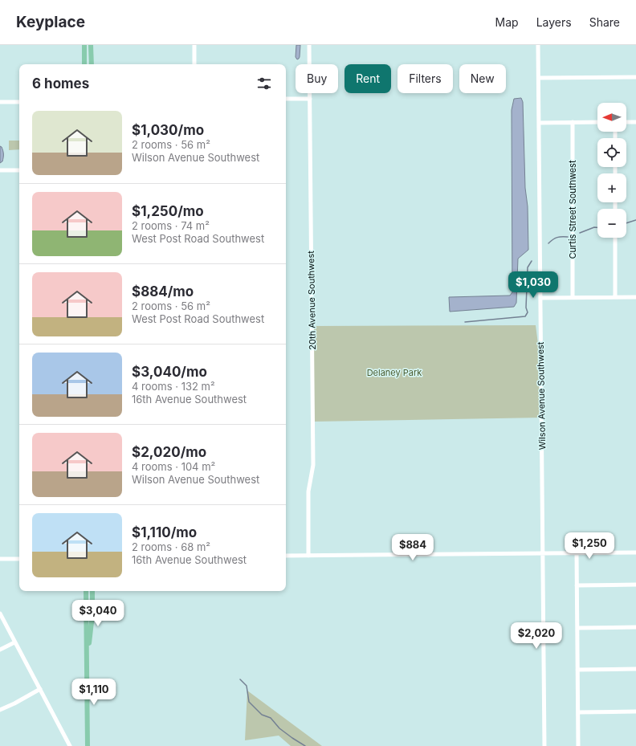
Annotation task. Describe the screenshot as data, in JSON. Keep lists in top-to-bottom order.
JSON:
{
  "streets": {
    "street": ["Curtis Street Southwest", "20th Avenue Southwest", "Wilson Avenue Southwest"]
  },
  "parks": ["Delaney Park"],
  "north": "left",
  "page": {
    "header": "Keyplace",
    "nav": ["Map", "Layers", "Share"],
    "chip": [
      "Buy",
      "Rent",
      "Filters",
      "New"
    ],
    "heading": "6 homes",
    "map_buttons": ["+", "−"],
    "list": [
      {
        "name": "$1,030/mo",
        "note": "2 rooms · 56 m² · Wilson Avenue Southwest"
      },
      {
        "name": "$1,250/mo",
        "note": "2 rooms · 74 m² · West Post Road Southwest"
      },
      {
        "name": "$884/mo",
        "note": "2 rooms · 56 m² · West Post Road Southwest"
      },
      {
        "name": "$3,040/mo",
        "note": "4 rooms · 132 m² · 16th Avenue Southwest"
      },
      {
        "name": "$2,020/mo",
        "note": "4 rooms · 104 m² · Wilson Avenue Southwest"
      },
      {
        "name": "$1,110/mo",
        "note": "2 rooms · 68 m² · 16th Avenue Southwest"
      }
    ],
    "price": [
      "$1,030",
      "$1,250",
      "$884",
      "$3,040",
      "$2,020",
      "$1,110"
    ]
  }
}
